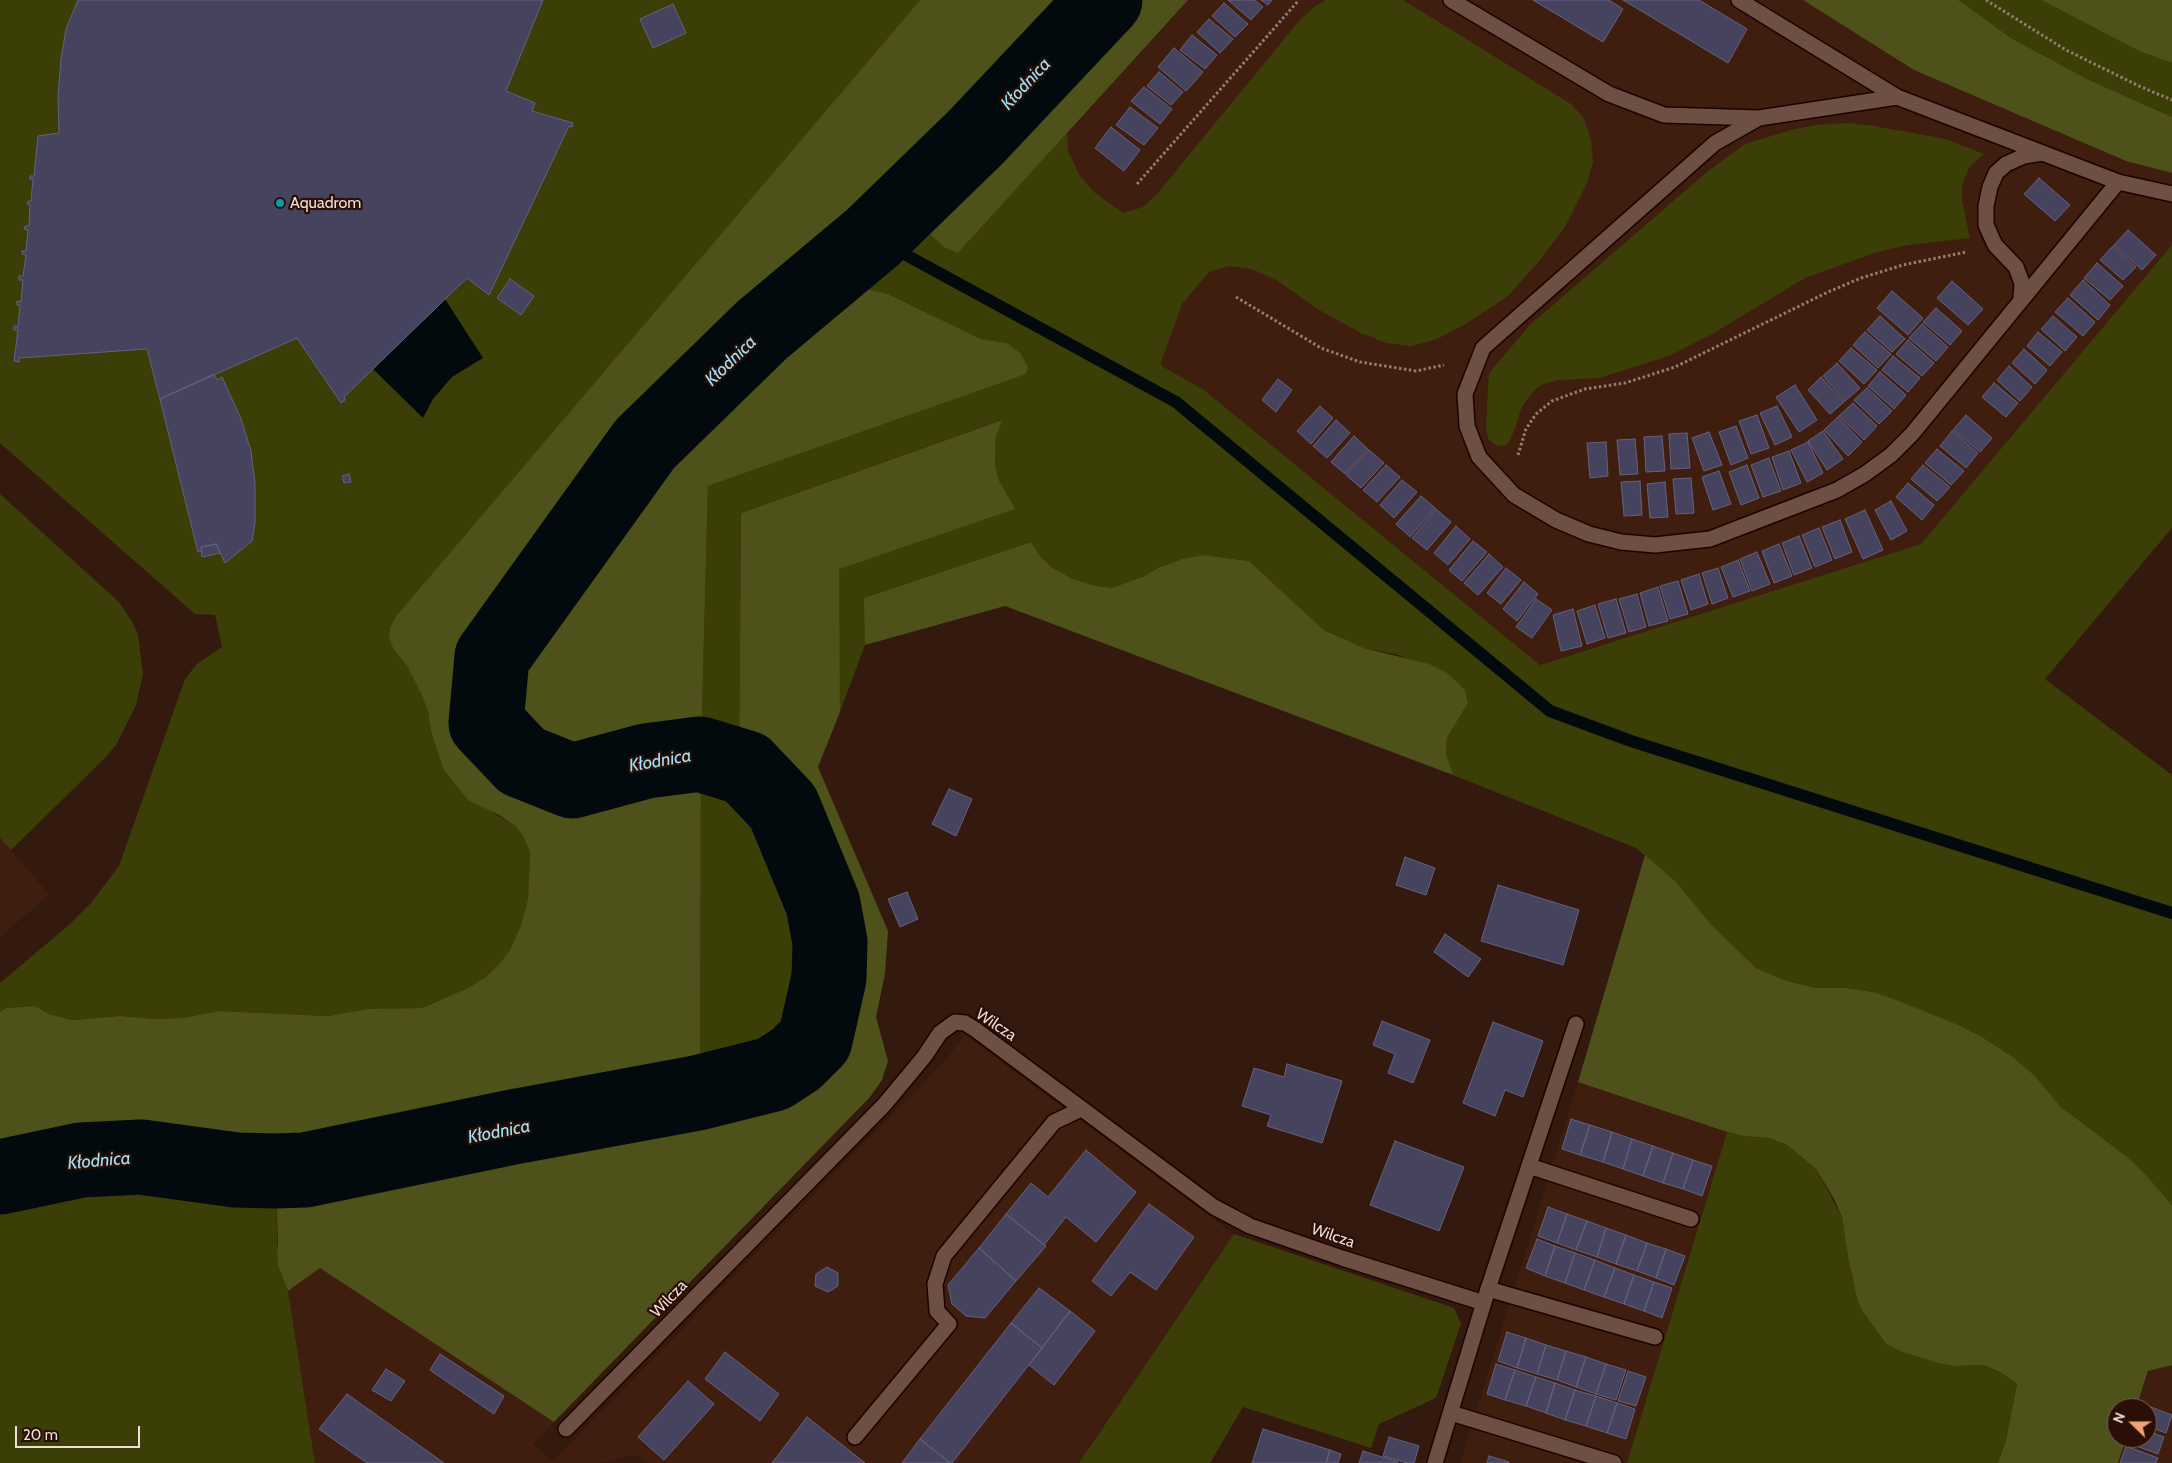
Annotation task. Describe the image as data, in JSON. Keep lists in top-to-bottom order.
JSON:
{
  "streets": {
    "street": ["Wilcza"]
  },
  "water": ["Kłodnica"],
  "places": ["Aquadrom"],
  "scale_bar": "20 m",
  "north": "left"
}
